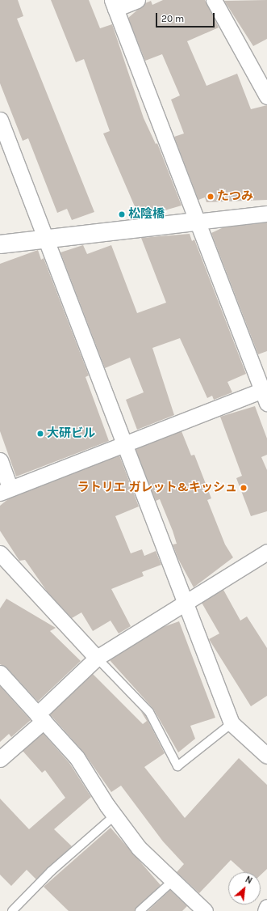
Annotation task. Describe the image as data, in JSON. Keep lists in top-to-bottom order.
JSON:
{
  "places": [
    "たつみ",
    "松陰橋",
    "大研ビル",
    "ラトリエ ガレット&キッシュ"
  ],
  "scale_bar": "20 m",
  "north": "top right"
}
